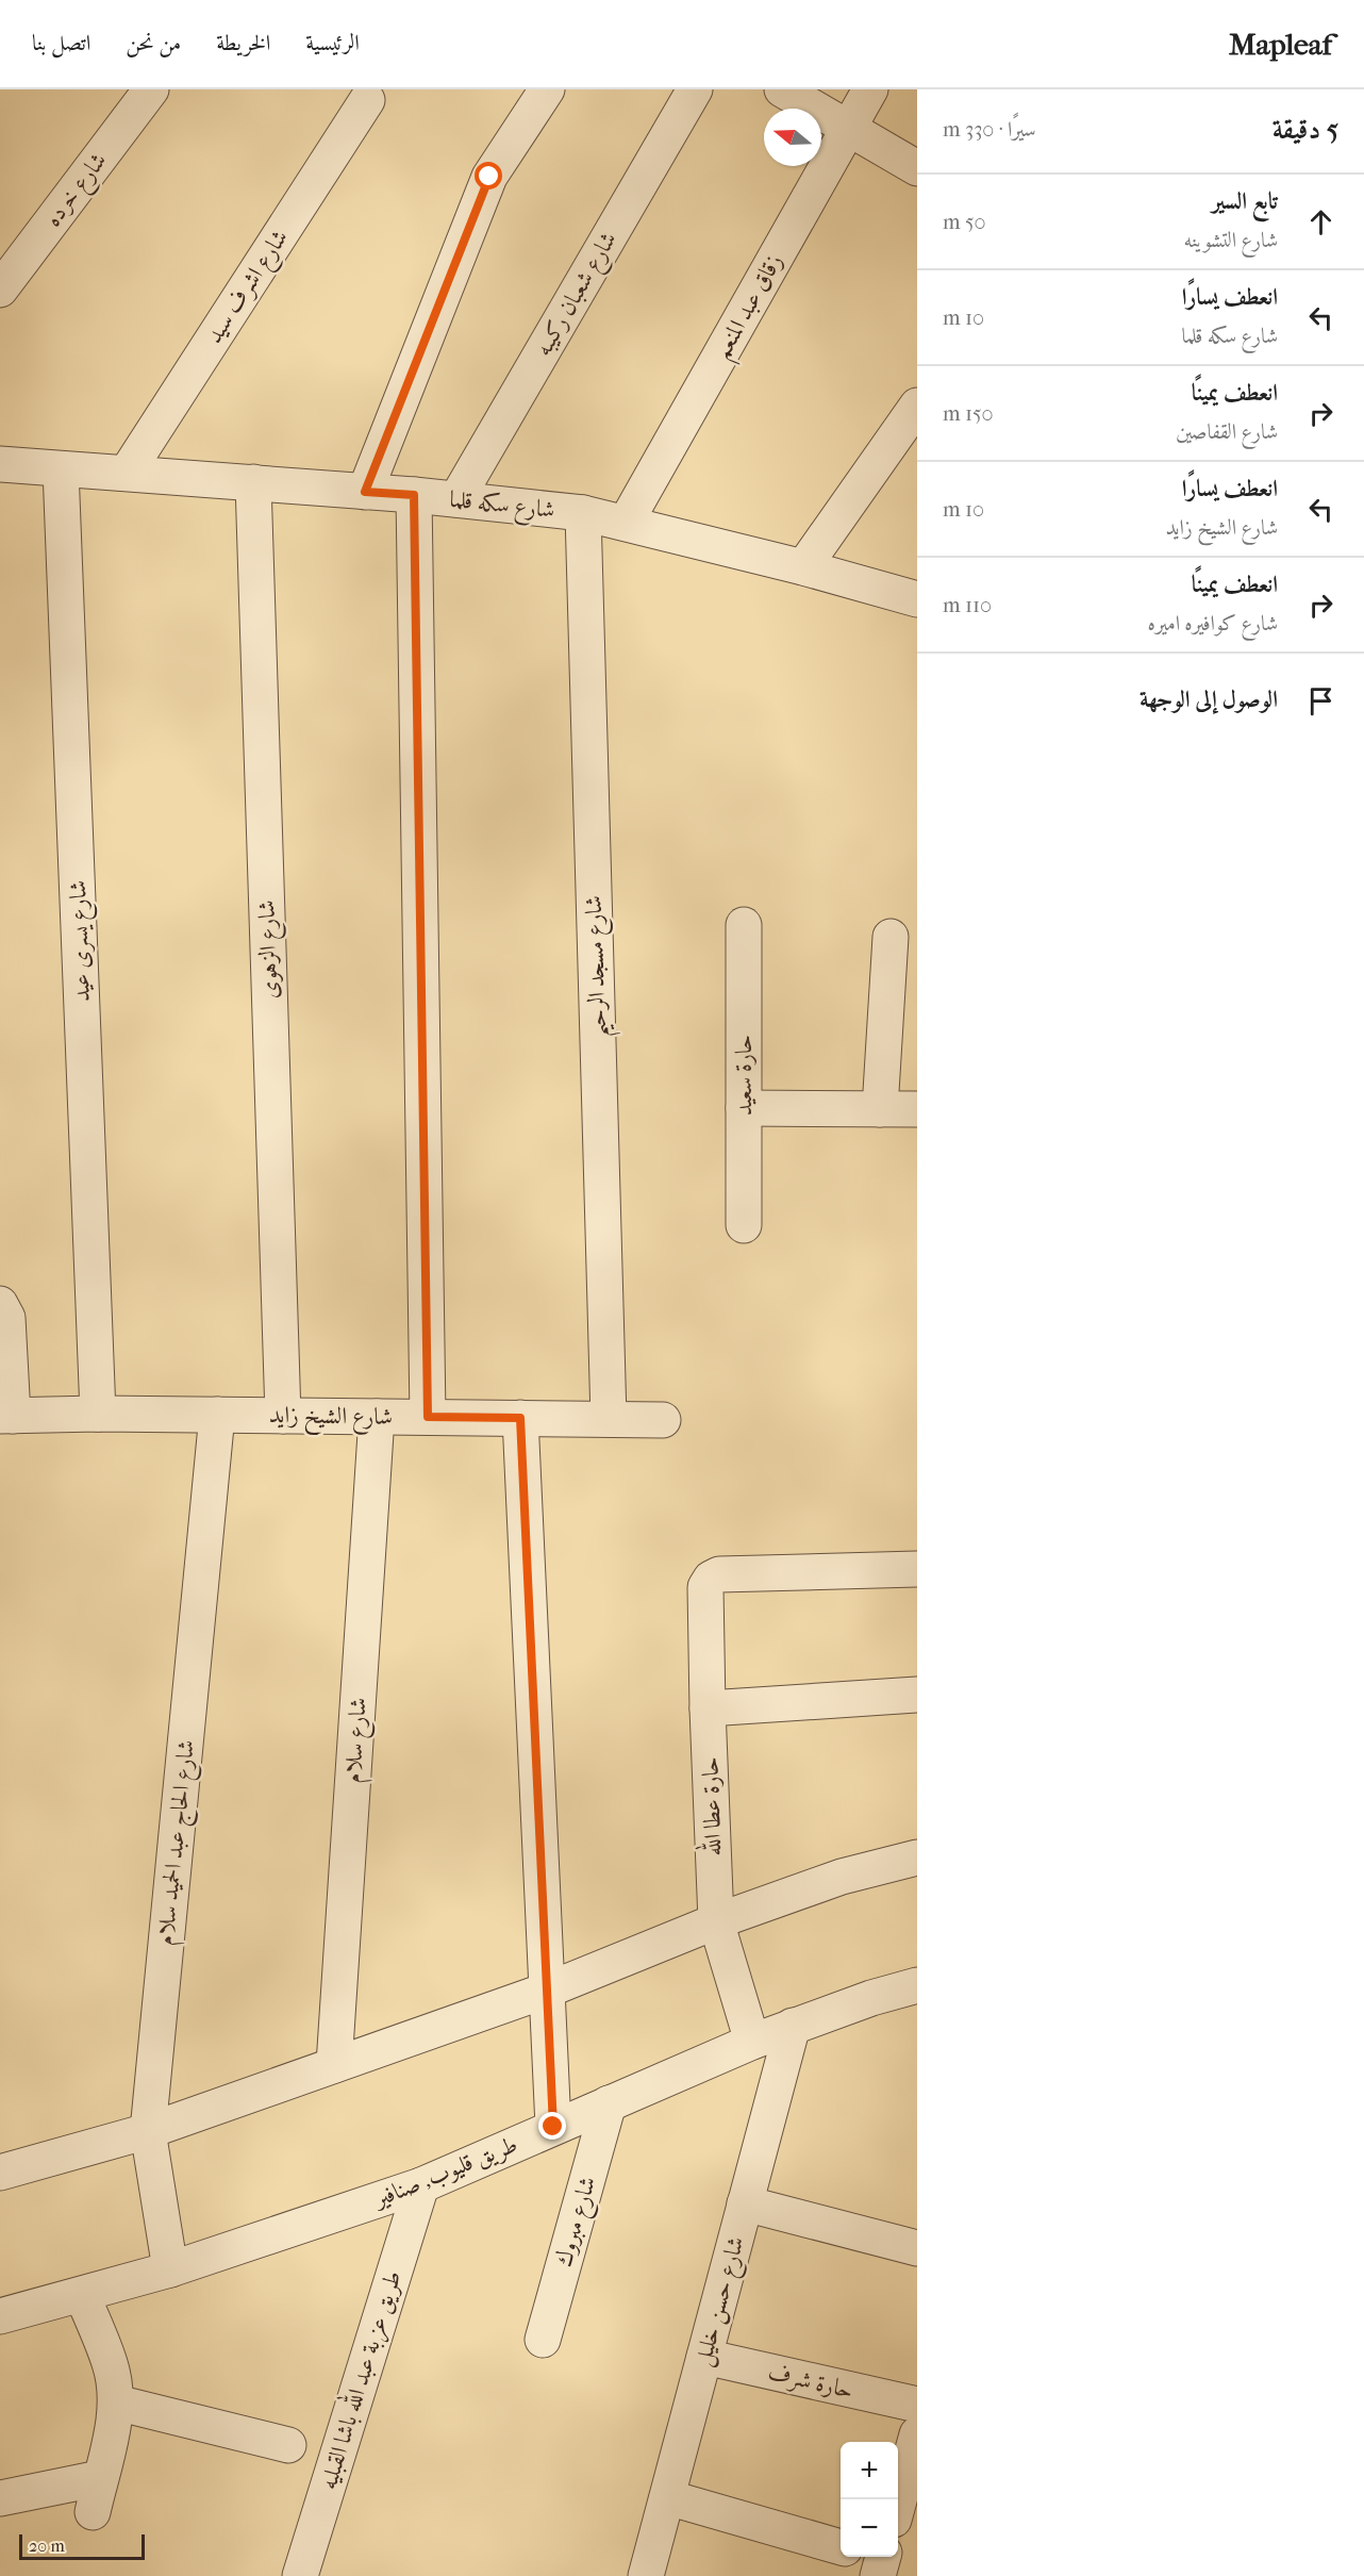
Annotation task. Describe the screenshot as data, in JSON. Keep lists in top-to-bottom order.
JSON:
{
  "streets": {
    "street": [
      "شارع خرده",
      "شارع اشرف سيد",
      "شارع شعبان ركيبه",
      "زقاق عبد المنعم",
      "شارع سكه قلما",
      "شارع يسرى عيد",
      "شارع الزهوى",
      "شارع مسجد الرحيم",
      "حارة سعيد",
      "شارع الشيخ زايد",
      "شارع سلام",
      "حارة عطا الله",
      "شارع الحاج عبد الحميد سلام",
      "طريق قليوب, صنافير",
      "شارع مبروك",
      "شارع حسن خليل",
      "طريق عزبة عبد الله باشا القبليه",
      "حارة شرف"
    ]
  },
  "crossings": [
    ["شارع اشرف سيد", "شارع سكه قلما"],
    ["شارع شعبان ركيبه", "شارع سكه قلما"],
    ["زقاق عبد المنعم", "شارع سكه قلما"],
    ["شارع سكه قلما", "شارع يسرى عيد"],
    ["شارع سكه قلما", "شارع الزهوى"],
    ["شارع سكه قلما", "شارع مسجد الرحيم"],
    ["شارع يسرى عيد", "شارع الشيخ زايد"],
    ["شارع الزهوى", "شارع الشيخ زايد"],
    ["شارع مسجد الرحيم", "شارع الشيخ زايد"],
    ["شارع الشيخ زايد", "شارع سلام"],
    ["شارع الشيخ زايد", "شارع الحاج عبد الحميد سلام"],
    ["حارة عطا الله", "طريق قليوب, صنافير"],
    ["شارع الحاج عبد الحميد سلام", "طريق قليوب, صنافير"],
    ["طريق قليوب, صنافير", "شارع مبروك"],
    ["طريق قليوب, صنافير", "شارع حسن خليل"],
    ["طريق قليوب, صنافير", "طريق عزبة عبد الله باشا القبليه"],
    ["شارع حسن خليل", "حارة شرف"]
  ],
  "scale_bar": "20 m",
  "north": "left",
  "page": {
    "header": "Mapleaf",
    "nav": [
      "الرئيسية",
      "الخريطة",
      "من نحن",
      "اتصل بنا"
    ],
    "heading": ["5 دقيقة", "سيرًا · 330 m"],
    "list": [
      ["تابع السير", "شارع التشوينه", "50 m"],
      ["انعطف يسارًا", "شارع سكه قلما", "10 m"],
      ["انعطف يمينًا", "شارع القفاصين", "150 m"],
      ["انعطف يسارًا", "شارع الشيخ زايد", "10 m"],
      ["انعطف يمينًا", "شارع كوافيره اميره", "110 m"],
      "الوصول إلى الوجهة"
    ],
    "map_buttons": ["+", "−"],
    "scale": "20 m"
  }
}
